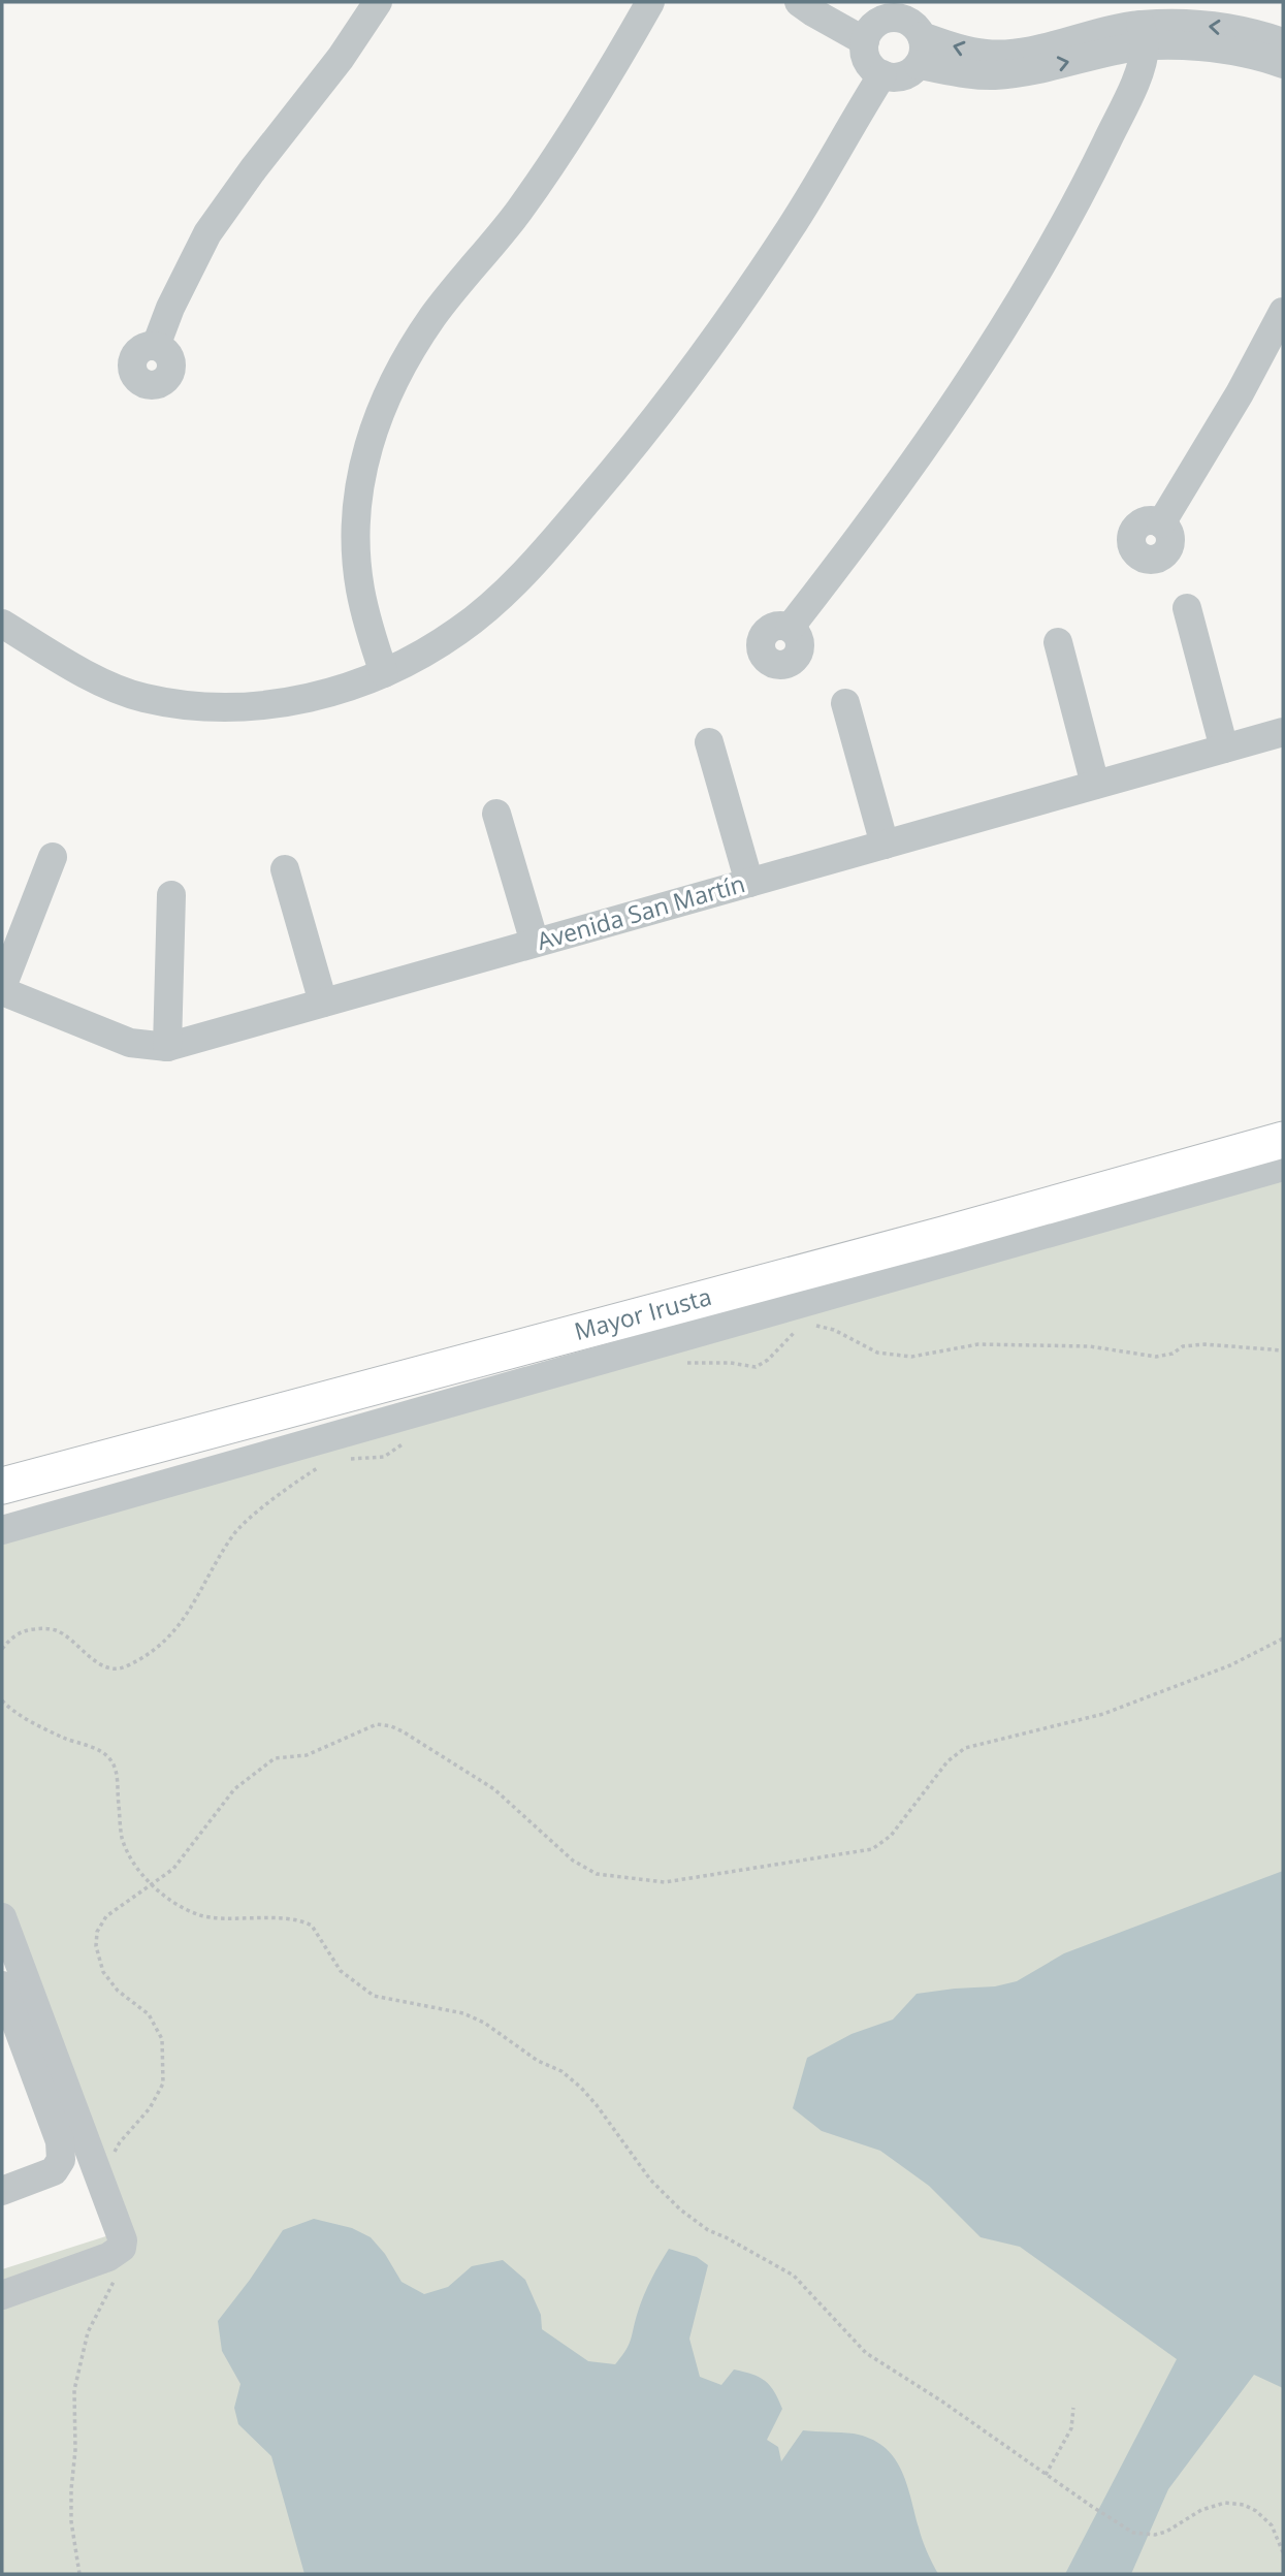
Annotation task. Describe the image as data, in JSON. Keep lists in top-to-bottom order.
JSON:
{
  "streets": {
    "main road": ["Mayor Irusta"],
    "street": ["Avenida San Martín"]
  }
}
